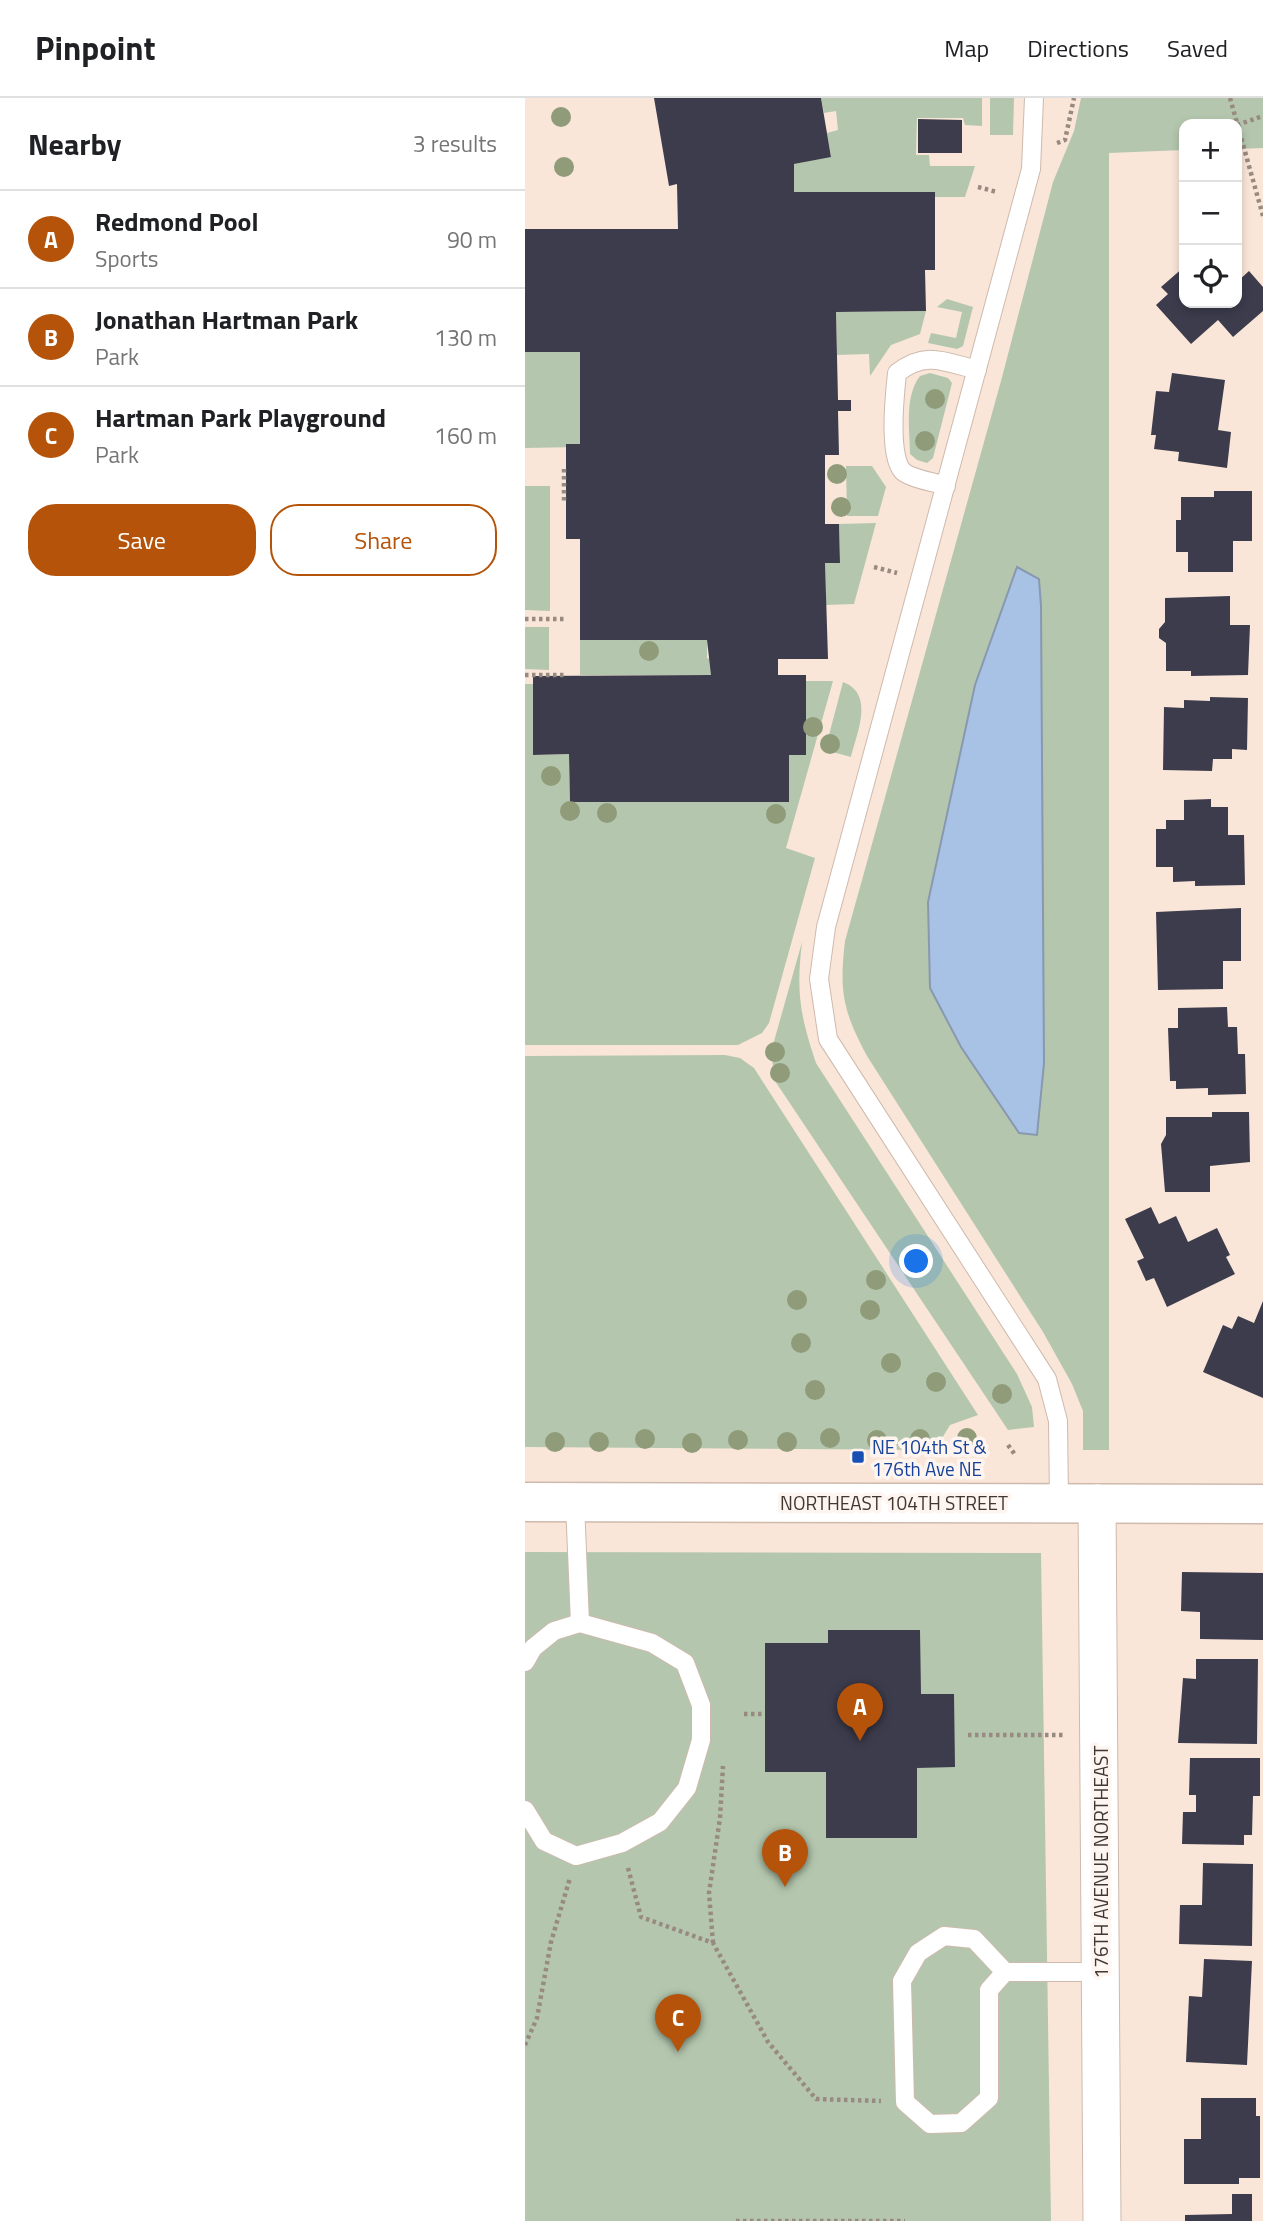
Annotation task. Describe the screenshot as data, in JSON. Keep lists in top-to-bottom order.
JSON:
{
  "streets": {
    "street": ["NORTHEAST 104TH STREET", "176TH AVENUE NORTHEAST"]
  },
  "crossings": [
    ["NORTHEAST 104TH STREET", "176TH AVENUE NORTHEAST"]
  ],
  "places": {
    "transit": ["NE 104th St & 176th Ave NE"]
  },
  "page": {
    "header": "Pinpoint",
    "nav": ["Map", "Directions", "Saved"],
    "heading": ["Nearby", "3 results"],
    "map_buttons": ["+", "−"],
    "list": [
      {
        "mark": "A",
        "name": "Redmond Pool",
        "note": "Sports",
        "value": "90 m"
      },
      {
        "mark": "B",
        "name": "Jonathan Hartman Park",
        "note": "Park",
        "value": "130 m"
      },
      {
        "mark": "C",
        "name": "Hartman Park Playground",
        "note": "Park",
        "value": "160 m"
      }
    ],
    "buttons": ["Save", "Share"],
    "pins": ["A", "B", "C"]
  }
}
